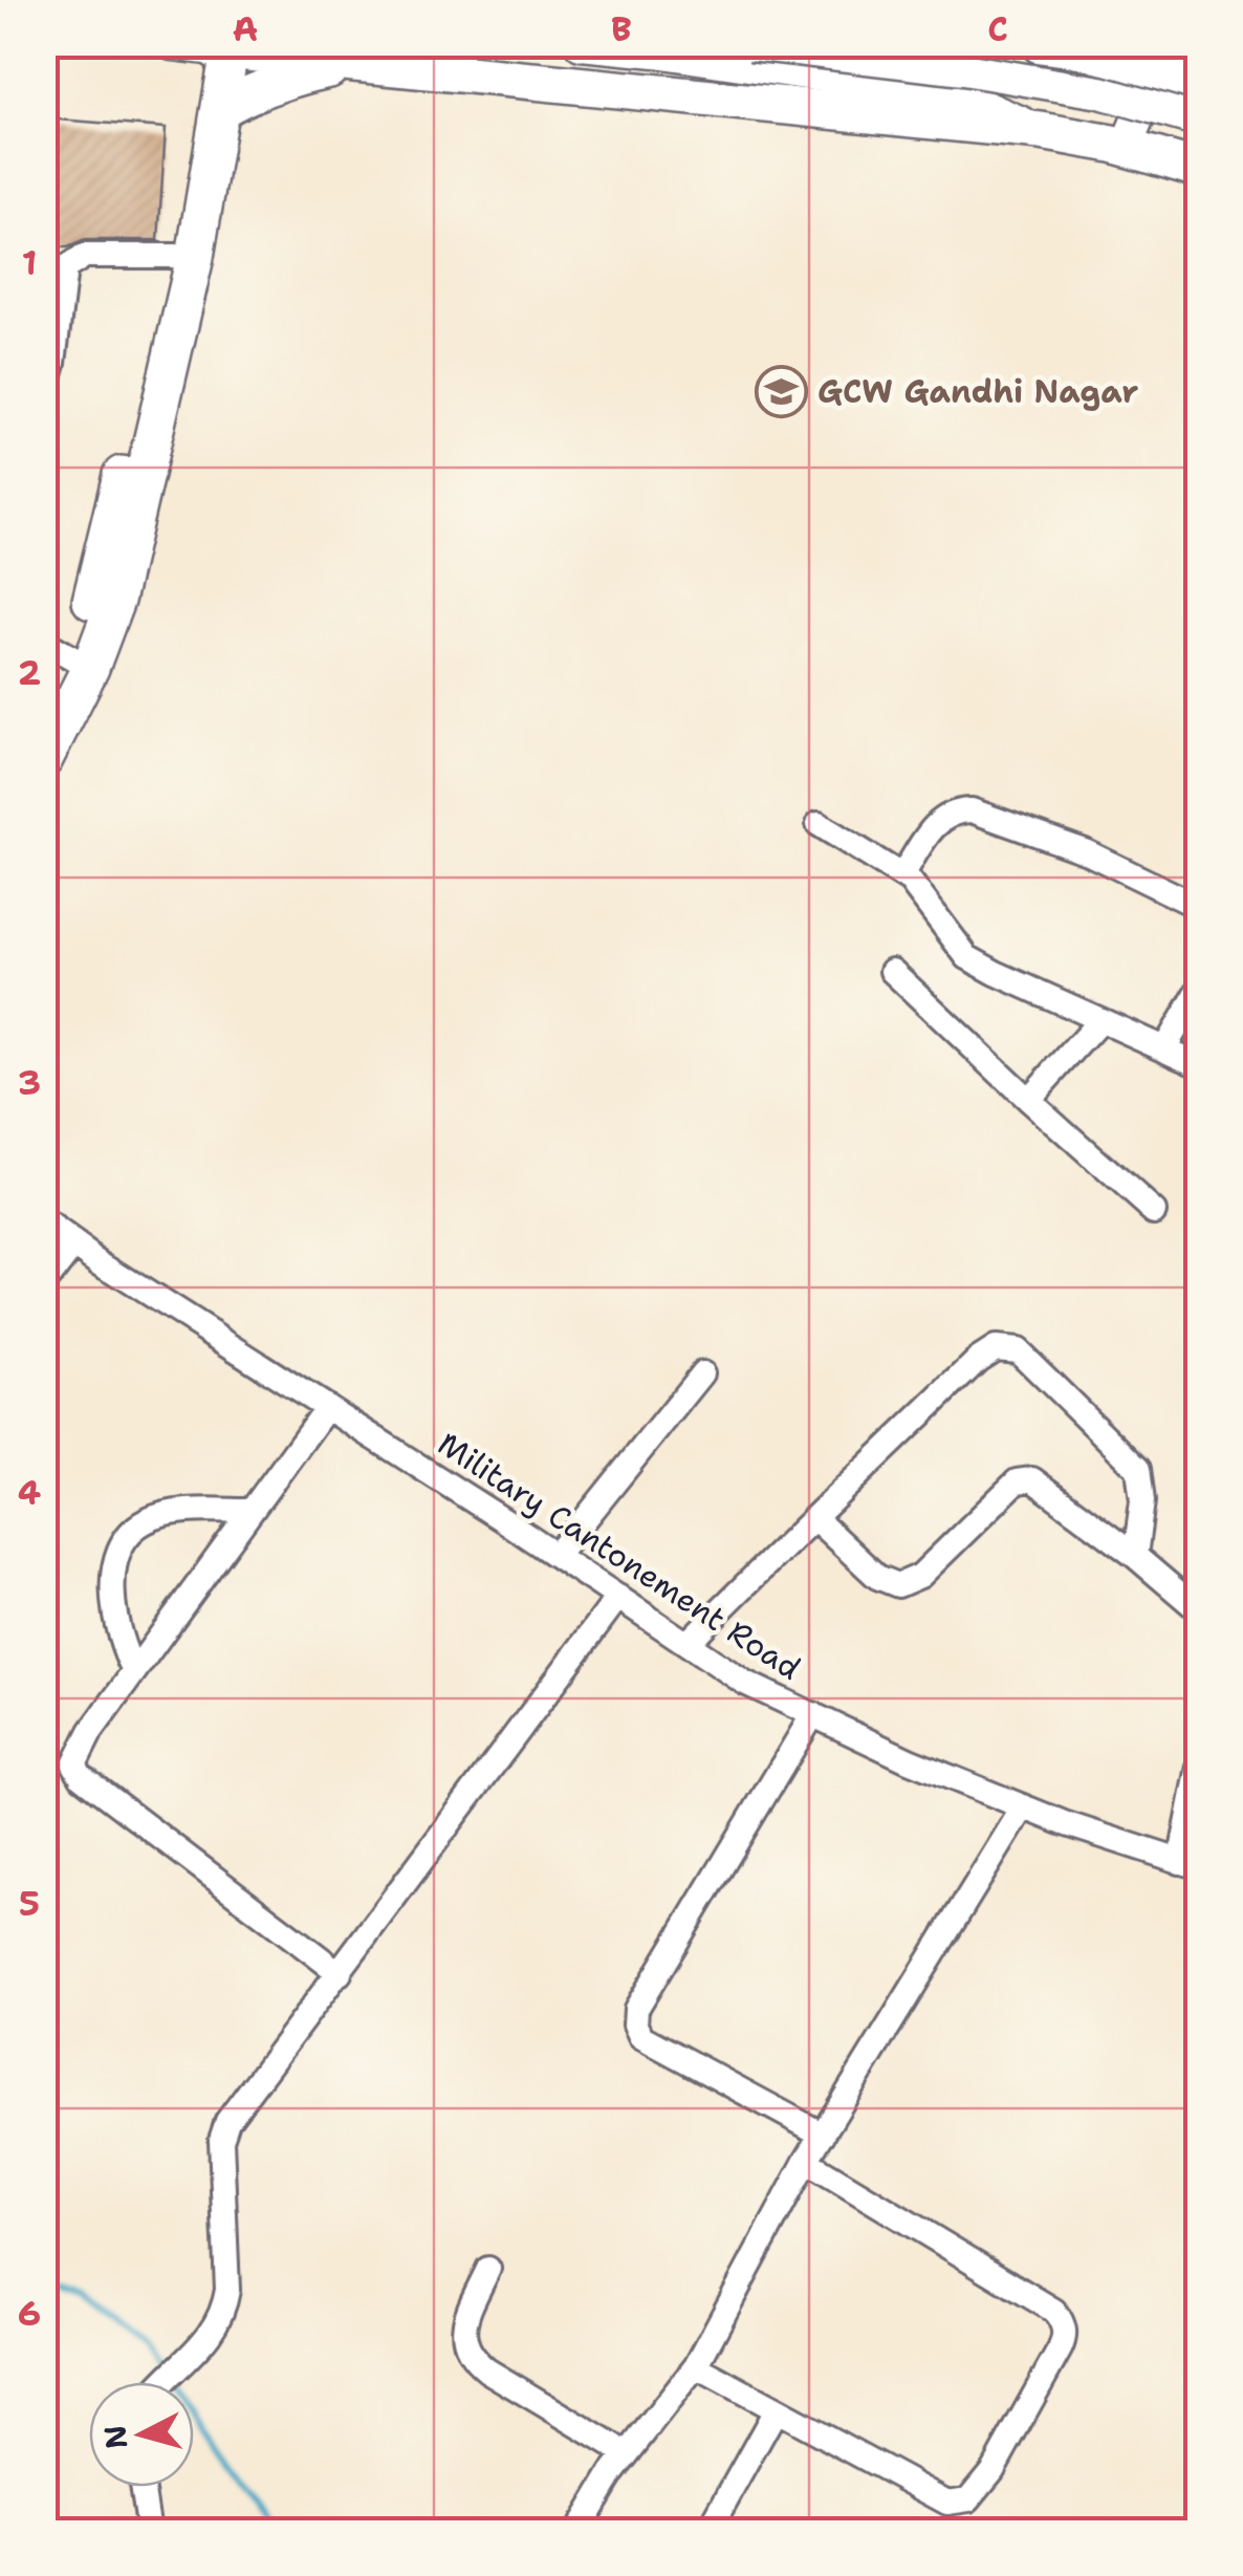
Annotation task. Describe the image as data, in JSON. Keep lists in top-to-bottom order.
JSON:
{
  "streets": {
    "street": ["Military Cantonement Road"]
  },
  "places": {
    "school or university": ["GCW Gandhi Nagar"]
  },
  "north": "left",
  "grid": {
    "columns": ["A", "B", "C"],
    "rows": [
      "1",
      "2",
      "3",
      "4",
      "5",
      "6"
    ]
  }
}
